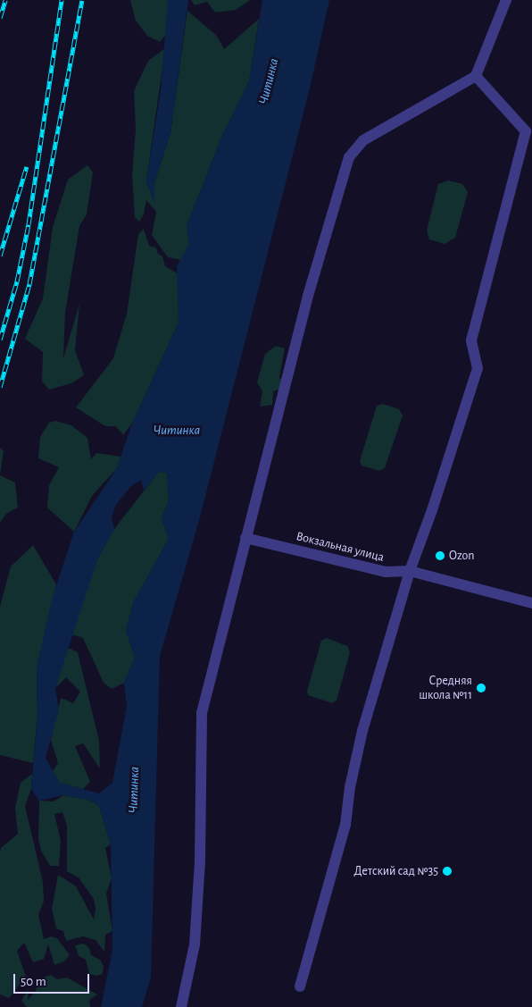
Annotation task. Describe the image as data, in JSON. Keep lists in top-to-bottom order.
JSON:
{
  "streets": {
    "street": ["Вокзальная улица"]
  },
  "water": ["Читинка"],
  "places": ["Ozon", "Средняя школа №11", "Детский сад №35"],
  "scale_bar": "50 m"
}
